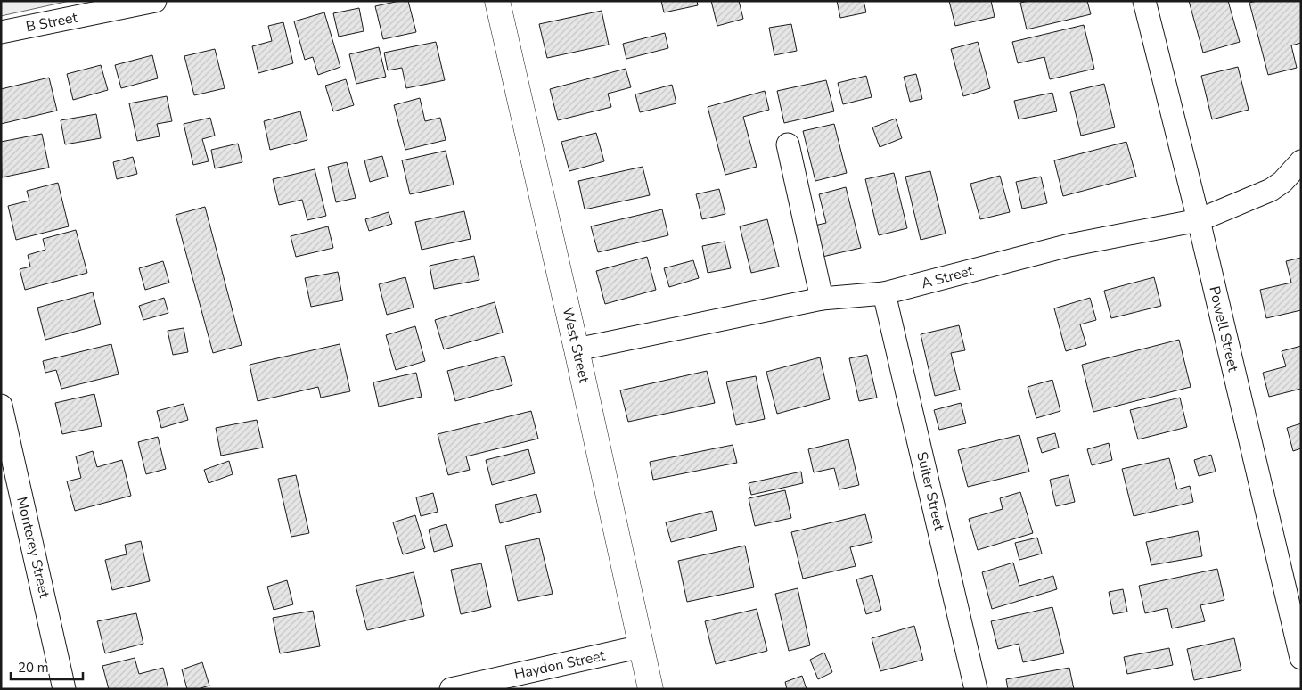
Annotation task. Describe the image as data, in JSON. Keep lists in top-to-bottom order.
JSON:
{
  "streets": {
    "street": [
      "B Street",
      "A Street",
      "Powell Street",
      "West Street",
      "Suiter Street",
      "Monterey Street",
      "Haydon Street"
    ]
  },
  "crossings": [
    ["A Street", "Powell Street"],
    ["A Street", "West Street"],
    ["A Street", "Suiter Street"],
    ["West Street", "Haydon Street"]
  ],
  "scale_bar": "20 m"
}
